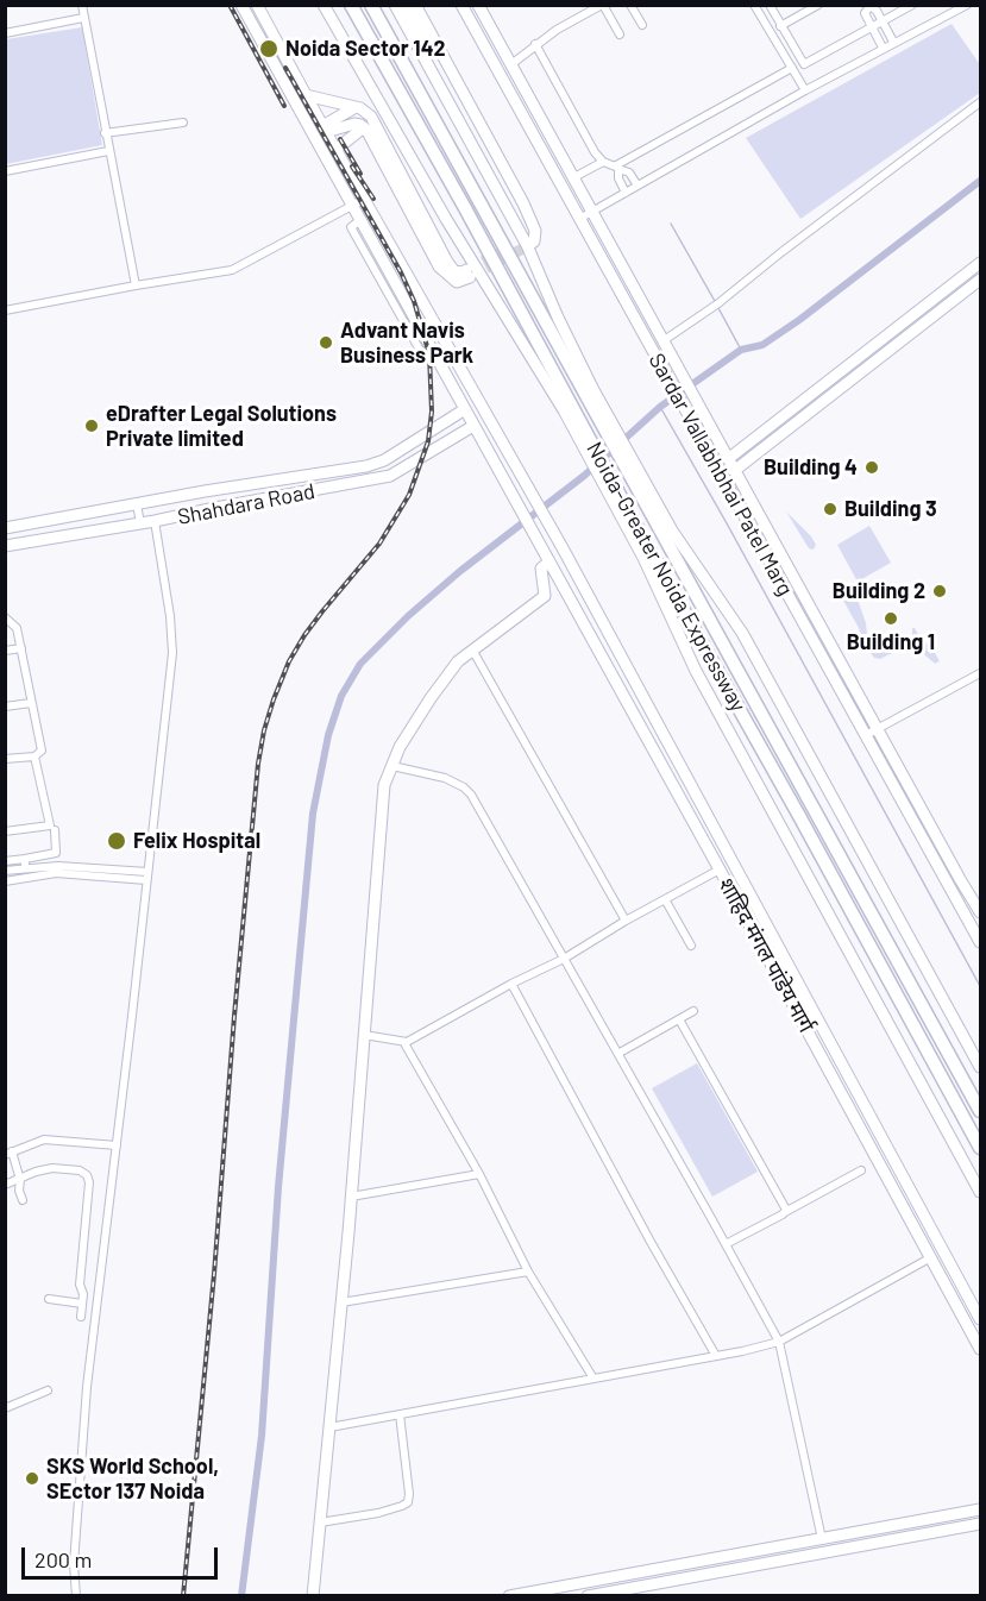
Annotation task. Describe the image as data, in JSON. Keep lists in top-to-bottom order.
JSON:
{
  "streets": {
    "highway": ["Noida-Greater Noida Expressway"],
    "street": ["Sardar Vallabhbhai Patel Marg", "Shahdara Road", "शाहिद मंगल पांडेय मार्ग"]
  },
  "crossings": [
    ["Shahdara Road", "शाहिद मंगल पांडेय मार्ग"]
  ],
  "places": [
    "Noida Sector 142",
    "Advant Navis Business Park",
    "eDrafter Legal Solutions Private limited",
    "Building 4",
    "Building 3",
    "Building 2",
    "Building 1",
    "Felix Hospital",
    "SKS World School, SEctor 137 Noida"
  ],
  "scale_bar": "200 m"
}
